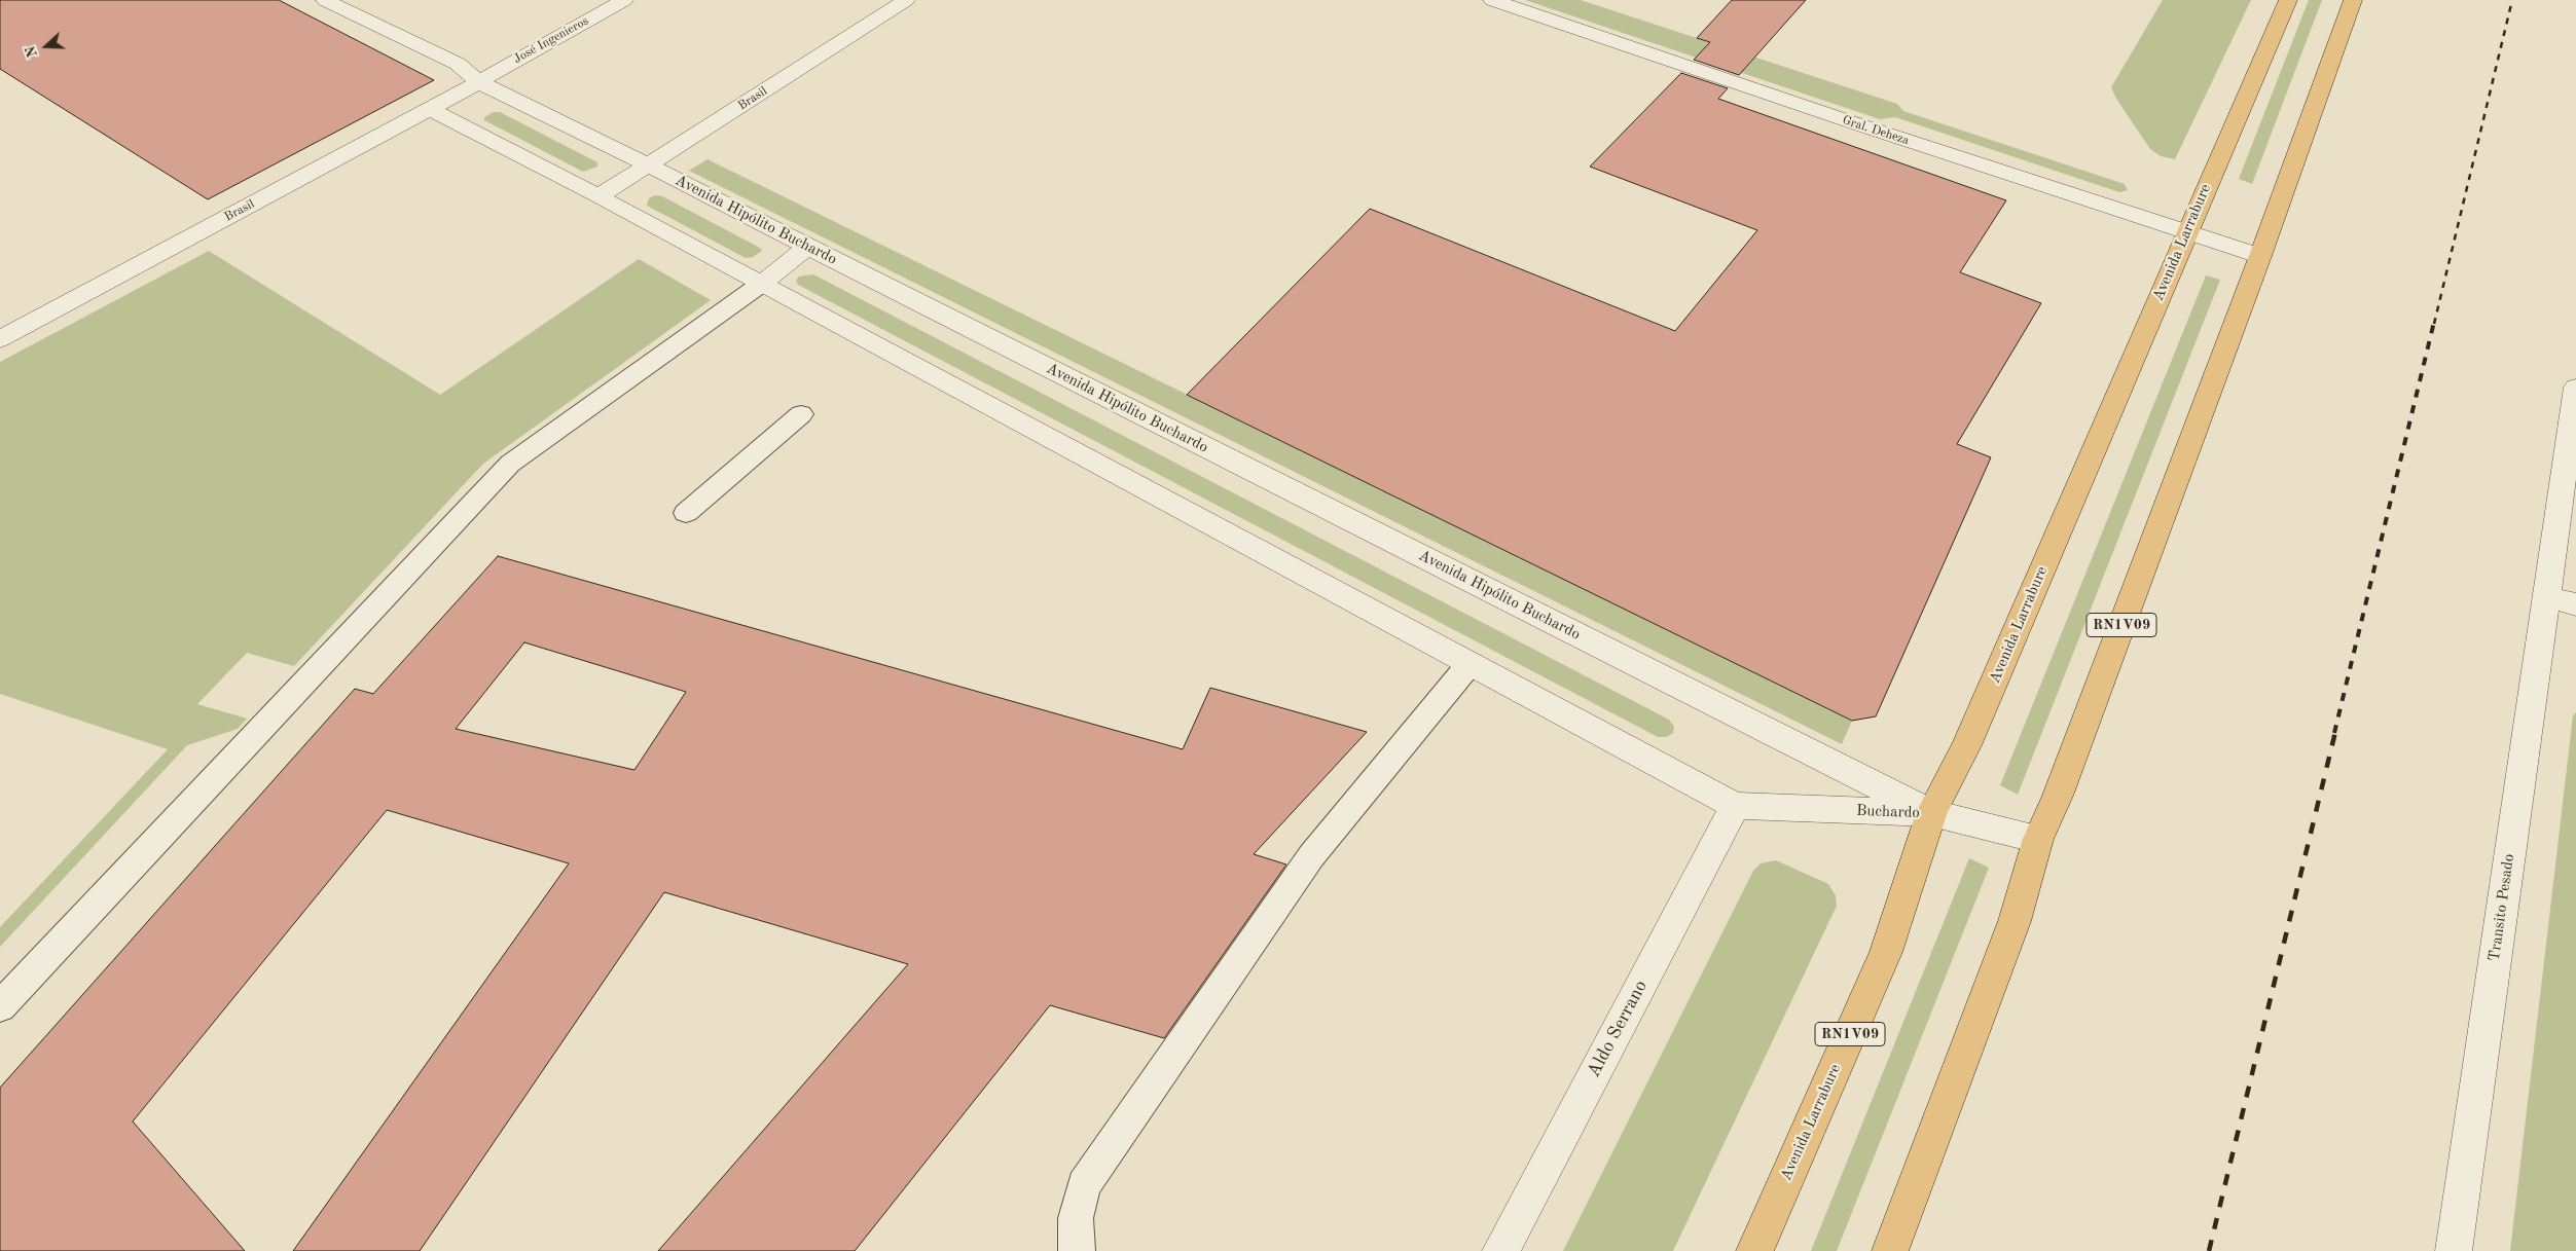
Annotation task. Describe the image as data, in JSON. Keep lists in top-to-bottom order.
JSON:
{
  "streets": {
    "main road": ["Avenida Larrabure", "RN1V09"],
    "street": [
      "José Ingenieros",
      "Brasil",
      "Gral. Deheza",
      "Avenida Hipólito Buchardo",
      "Buchardo",
      "Transito Pesado",
      "Aldo Serrano"
    ]
  },
  "crossings": [
    ["José Ingenieros", "Brasil"],
    ["José Ingenieros", "Avenida Hipólito Buchardo"],
    ["Brasil", "Avenida Hipólito Buchardo"],
    ["Gral. Deheza", "Avenida Larrabure"],
    ["Gral. Deheza", "RN1V09"],
    ["Avenida Hipólito Buchardo", "Avenida Larrabure"],
    ["Avenida Hipólito Buchardo", "Buchardo"],
    ["Avenida Larrabure", "Buchardo"],
    ["RN1V09", "Buchardo"],
    ["Buchardo", "Aldo Serrano"]
  ],
  "north": "left"
}
